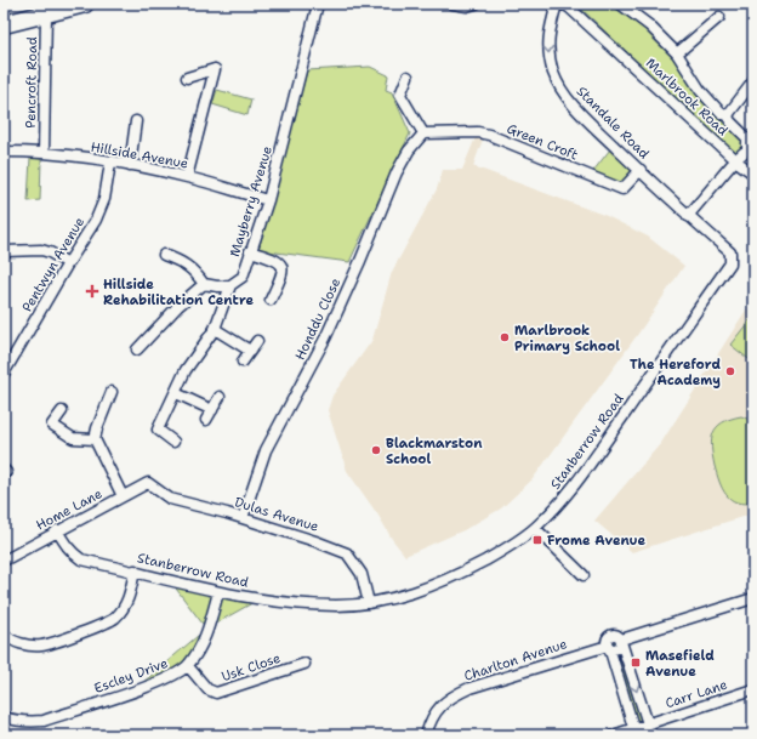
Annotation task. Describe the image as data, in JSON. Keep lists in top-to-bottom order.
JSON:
{
  "streets": {
    "street": [
      "Pencroft Road",
      "Marlbrook Road",
      "Standale Road",
      "Green Croft",
      "Hillside Avenue",
      "Mayberry Avenue",
      "Pentwyn Avenue",
      "Honddu Close",
      "Stanberrow Road",
      "Home Lane",
      "Dulas Avenue",
      "Charlton Avenue",
      "Usk Close",
      "Escley Drive",
      "Carr Lane"
    ]
  },
  "crossings": [
    ["Pencroft Road", "Hillside Avenue"],
    ["Standale Road", "Green Croft"],
    ["Standale Road", "Stanberrow Road"],
    ["Green Croft", "Honddu Close"],
    ["Hillside Avenue", "Mayberry Avenue"],
    ["Hillside Avenue", "Pentwyn Avenue"],
    ["Honddu Close", "Dulas Avenue"],
    ["Stanberrow Road", "Home Lane"],
    ["Stanberrow Road", "Dulas Avenue"],
    ["Stanberrow Road", "Escley Drive"],
    ["Home Lane", "Dulas Avenue"],
    ["Usk Close", "Escley Drive"]
  ],
  "one_way": ["Standale Road"],
  "places": {
    "health": ["Hillside Rehabilitation Centre"],
    "other": ["Marlbrook Primary School", "The Hereford Academy", "Blackmarston School"],
    "transit": ["Frome Avenue", "Masefield Avenue"]
  }
}
